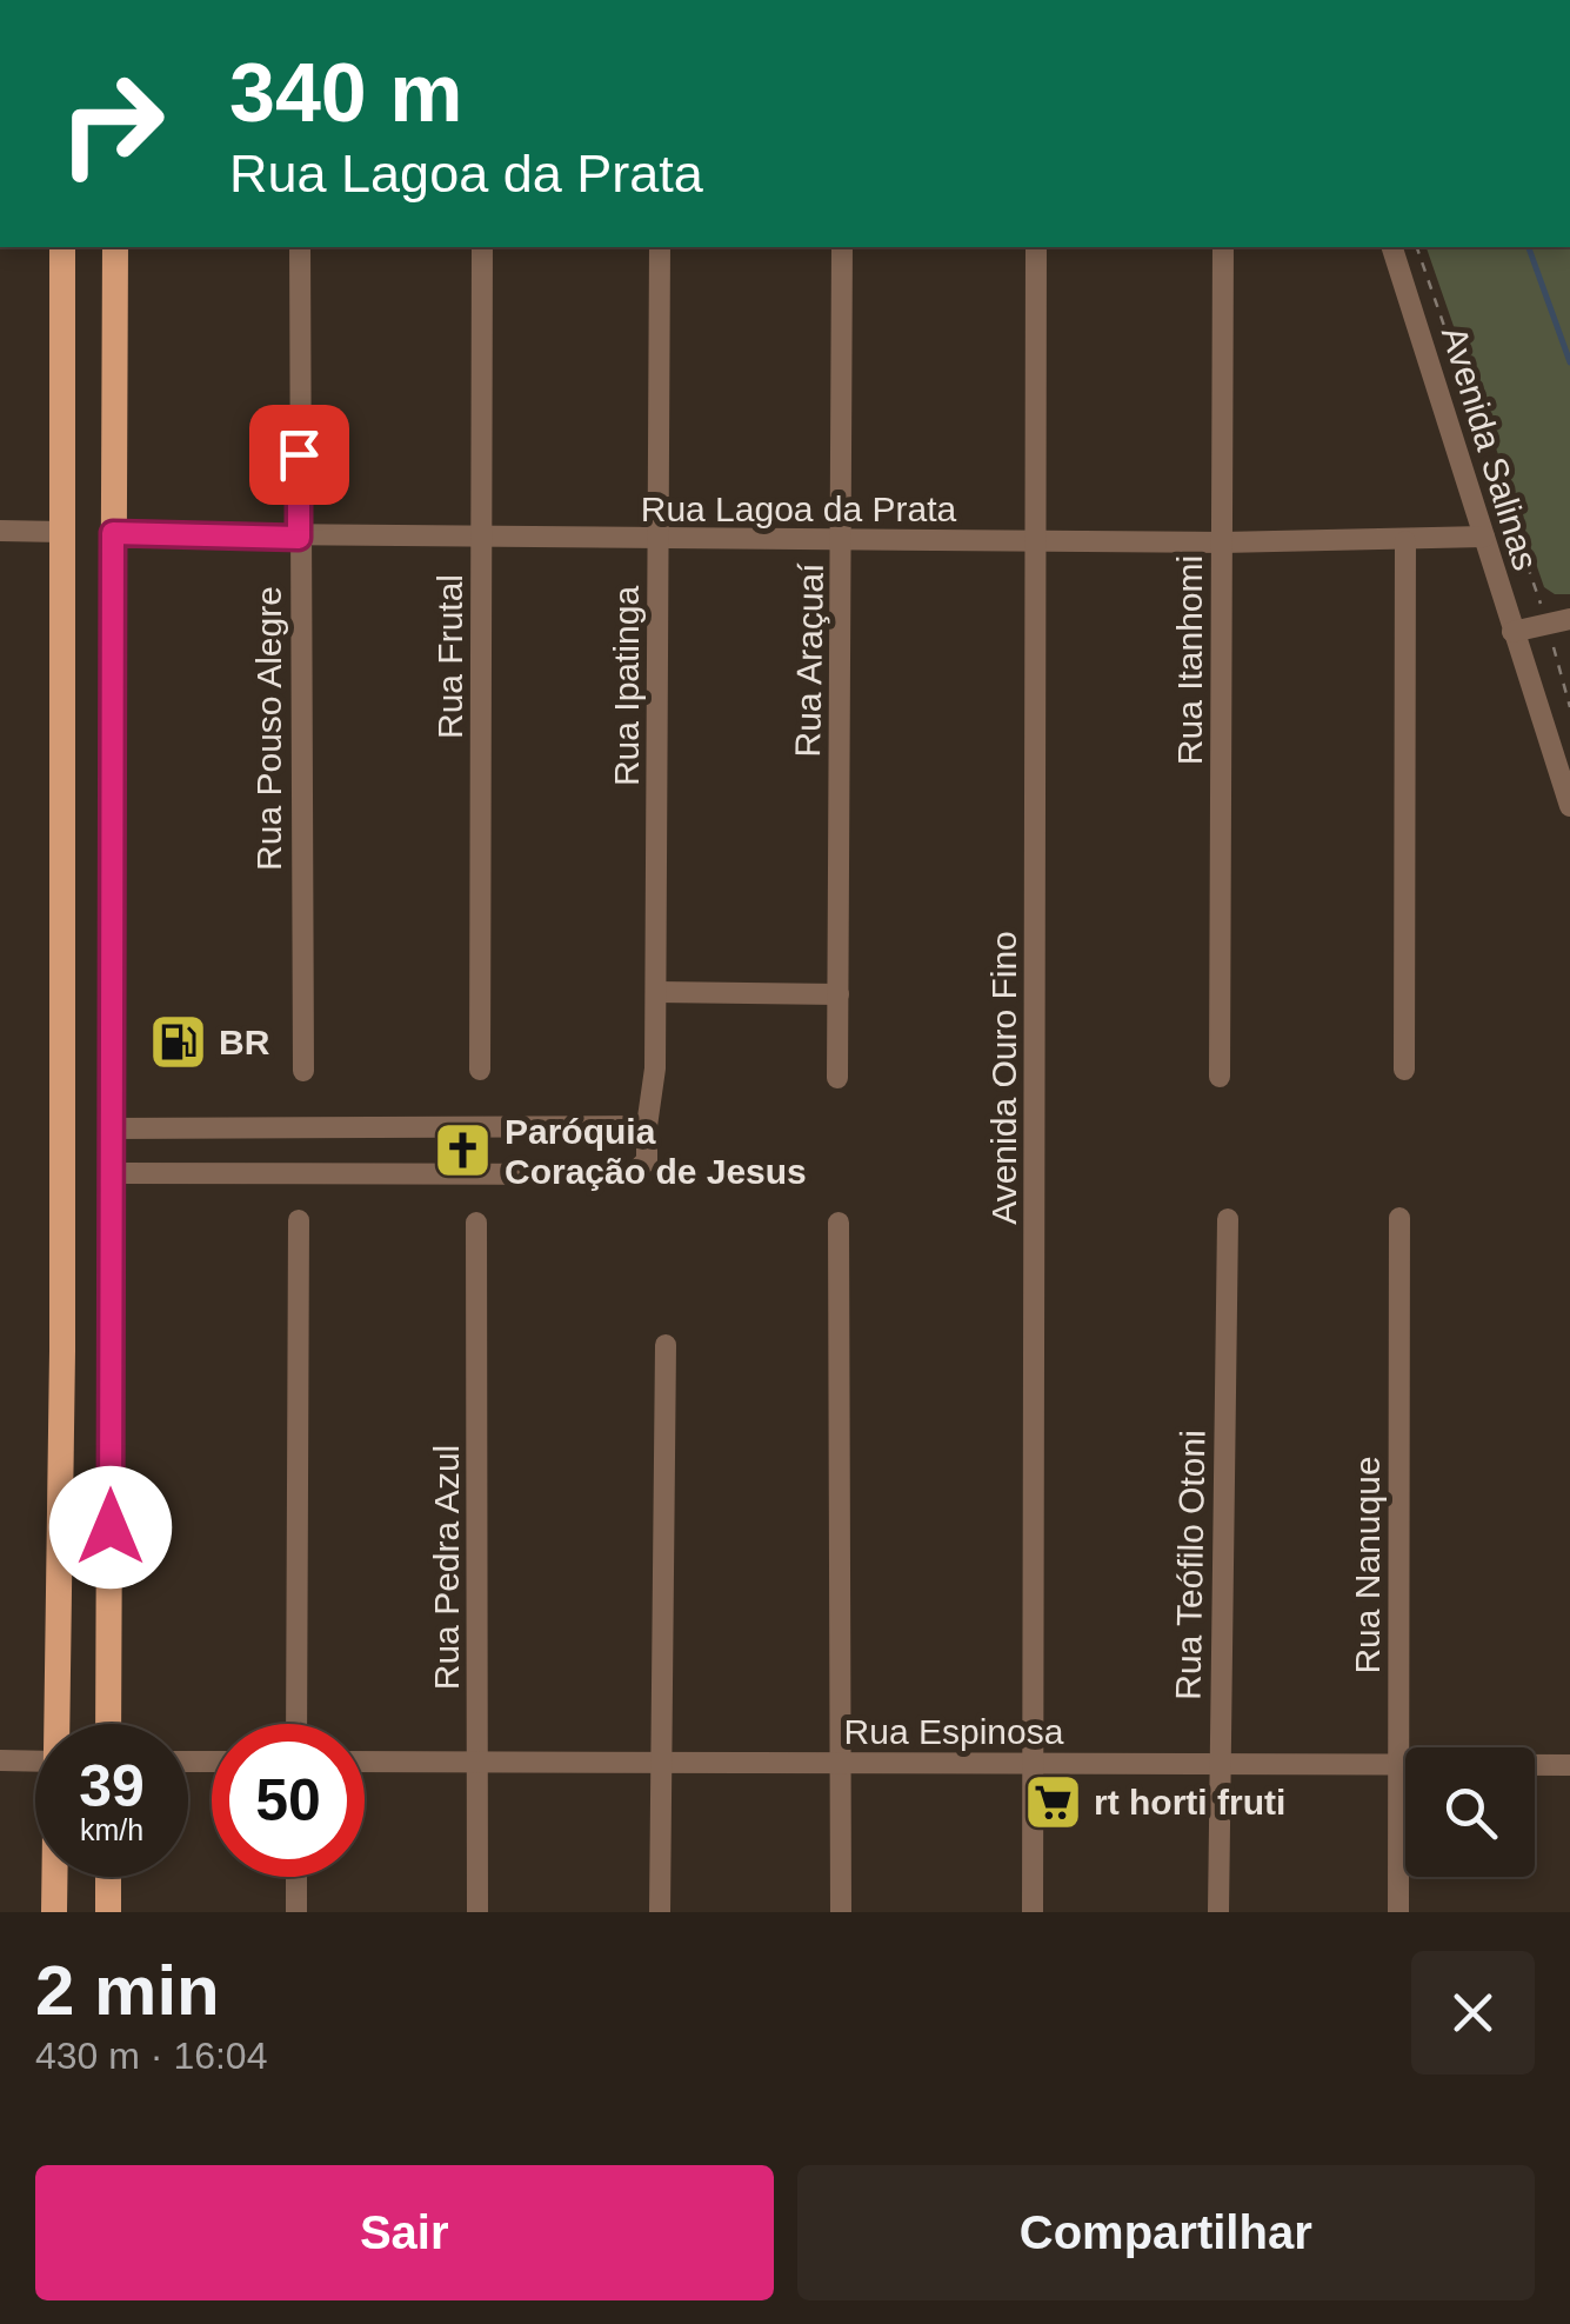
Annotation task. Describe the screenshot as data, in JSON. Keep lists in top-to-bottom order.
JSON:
{
  "streets": {
    "street": [
      "Avenida Salinas",
      "Rua Lagoa da Prata",
      "Rua Frutal",
      "Rua Araçuaí",
      "Rua Itanhomi",
      "Rua Ipatinga",
      "Rua Pouso Alegre",
      "Avenida Ouro Fino",
      "Rua Teófilo Otoni",
      "Rua Nanuque",
      "Rua Pedra Azul",
      "Rua Espinosa"
    ]
  },
  "crossings": [
    ["Avenida Salinas", "Rua Lagoa da Prata"],
    ["Rua Lagoa da Prata", "Rua Frutal"],
    ["Rua Lagoa da Prata", "Rua Araçuaí"],
    ["Rua Lagoa da Prata", "Rua Itanhomi"],
    ["Rua Lagoa da Prata", "Rua Ipatinga"],
    ["Rua Lagoa da Prata", "Rua Pouso Alegre"],
    ["Rua Lagoa da Prata", "Avenida Ouro Fino"],
    ["Avenida Ouro Fino", "Rua Espinosa"],
    ["Rua Teófilo Otoni", "Rua Espinosa"],
    ["Rua Nanuque", "Rua Espinosa"],
    ["Rua Pedra Azul", "Rua Espinosa"]
  ],
  "places": {
    "fuel station": ["BR"],
    "church": ["Paróquia Coração de Jesus"],
    "supermarket": ["rt horti fruti"]
  },
  "page": {
    "turn": ["340 m", "Rua Lagoa da Prata"],
    "speed": "39 km/h",
    "limit": "50",
    "heading": ["2 min", "430 m · 16:04"],
    "buttons": ["Sair", "Compartilhar"]
  }
}
